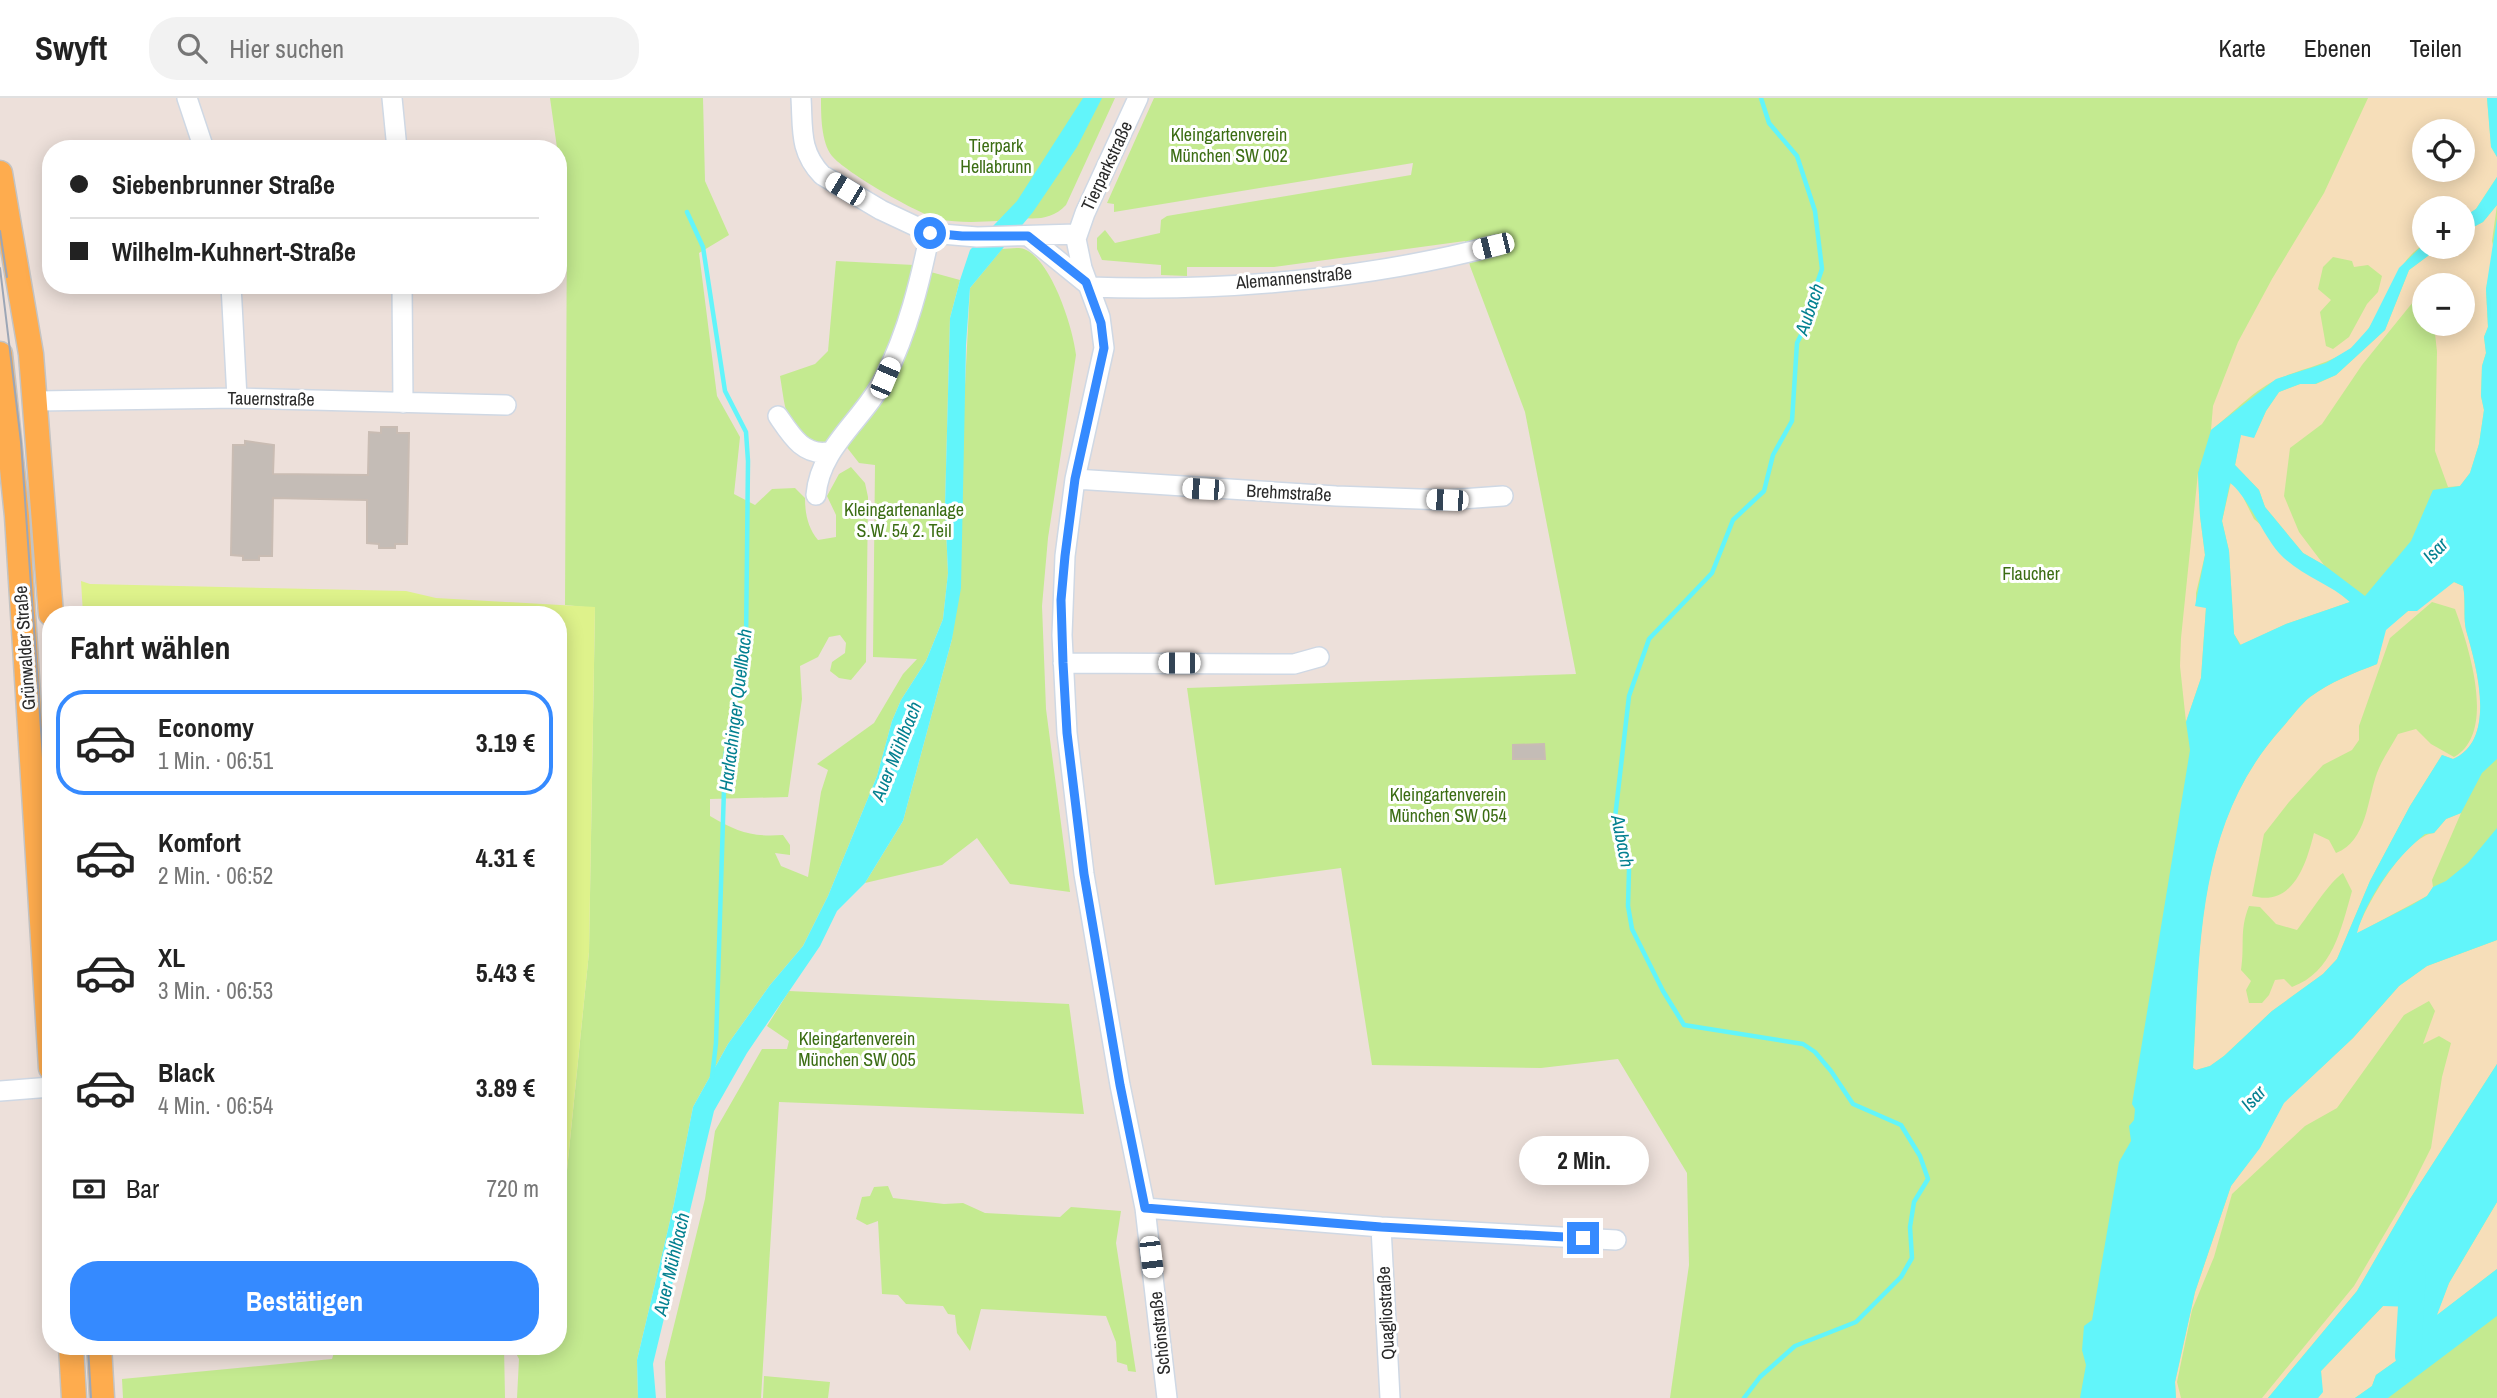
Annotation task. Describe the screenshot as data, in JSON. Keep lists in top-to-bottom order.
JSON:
{
  "streets": {
    "main road": ["Grünwalder Straße"],
    "street": [
      "Tierparkstraße",
      "Alemannenstraße",
      "Tauernstraße",
      "Brehmstraße",
      "Quagliostraße",
      "Schönstraße"
    ]
  },
  "crossings": [
    ["Tierparkstraße", "Schönstraße"],
    ["Alemannenstraße", "Schönstraße"],
    ["Tauernstraße", "Grünwalder Straße"],
    ["Brehmstraße", "Schönstraße"]
  ],
  "water": [
    "Aubach",
    "Isar",
    "Harlachinger Quellbach",
    "Auer Mühlbach"
  ],
  "parks": [
    "Kleingartenverein München SW 002",
    "Tierpark Hellabrunn",
    "Kleingartenanlage S.W. 54 2. Teil",
    "Flaucher",
    "Kleingartenverein München SW 054",
    "Kleingartenverein München SW 005"
  ],
  "page": {
    "header": "Swyft",
    "search": "Hier suchen",
    "nav": ["Karte", "Ebenen", "Teilen"],
    "map_buttons": ["+", "−"],
    "banner": ["Siebenbrunner Straße", "Wilhelm-Kuhnert-Straße"],
    "heading": "Fahrt wählen",
    "list": [
      {
        "name": "Economy",
        "note": "1 Min. · 06:51",
        "value": "3.19 €"
      },
      {
        "name": "Komfort",
        "note": "2 Min. · 06:52",
        "value": "4.31 €"
      },
      {
        "name": "XL",
        "note": "3 Min. · 06:53",
        "value": "5.43 €"
      },
      {
        "name": "Black",
        "note": "4 Min. · 06:54",
        "value": "3.89 €"
      }
    ],
    "bubble": "2 Min.",
    "pay": ["Bar", "720 m"],
    "buttons": "Bestätigen"
  }
}
